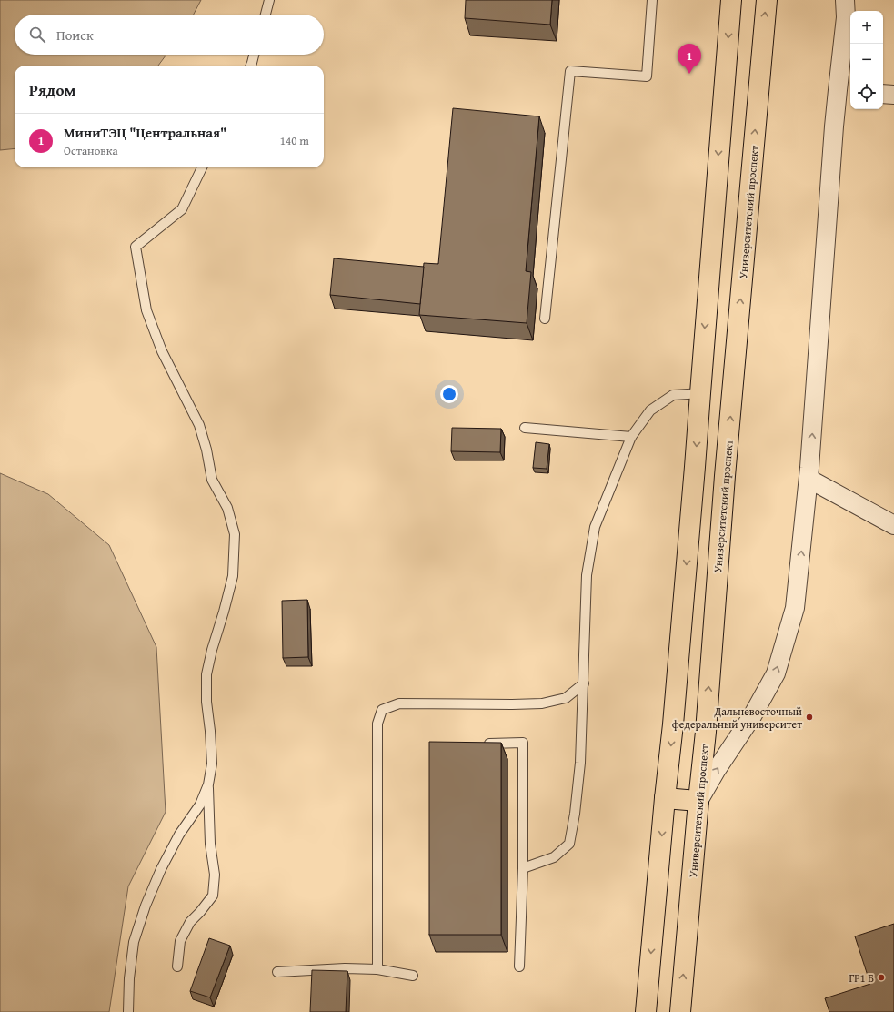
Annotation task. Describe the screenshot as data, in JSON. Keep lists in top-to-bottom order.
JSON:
{
  "streets": {
    "main road": ["Университетский проспект"]
  },
  "places": ["Дальневосточный федеральный университет", "ГР1 Б"],
  "page": {
    "map_buttons": ["+", "−"],
    "search": "Поиск",
    "pins": "1",
    "heading": "Рядом",
    "list": [
      {
        "mark": "1",
        "name": "МиниТЭЦ \"Центральная\"",
        "note": "Остановка",
        "value": "140 m"
      }
    ]
  }
}
